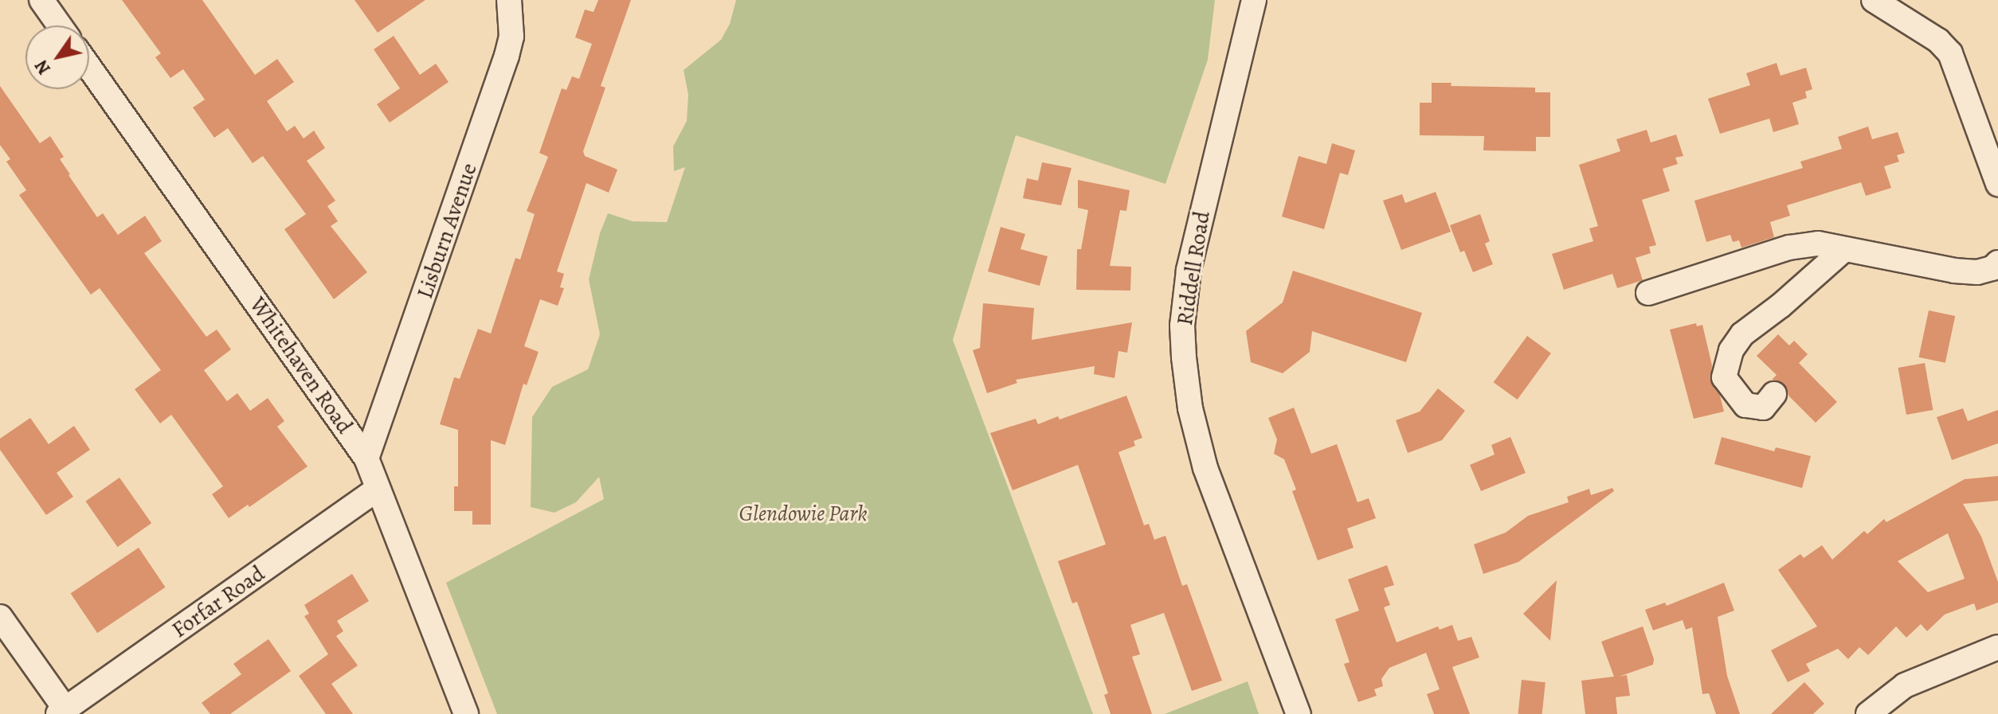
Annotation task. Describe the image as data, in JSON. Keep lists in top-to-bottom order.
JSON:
{
  "streets": {
    "street": [
      "Lisburn Avenue",
      "Riddell Road",
      "Whitehaven Road",
      "Forfar Road"
    ]
  },
  "crossings": [
    ["Lisburn Avenue", "Whitehaven Road"],
    ["Whitehaven Road", "Forfar Road"]
  ],
  "parks": ["Glendowie Park"],
  "north": "bottom left"
}
